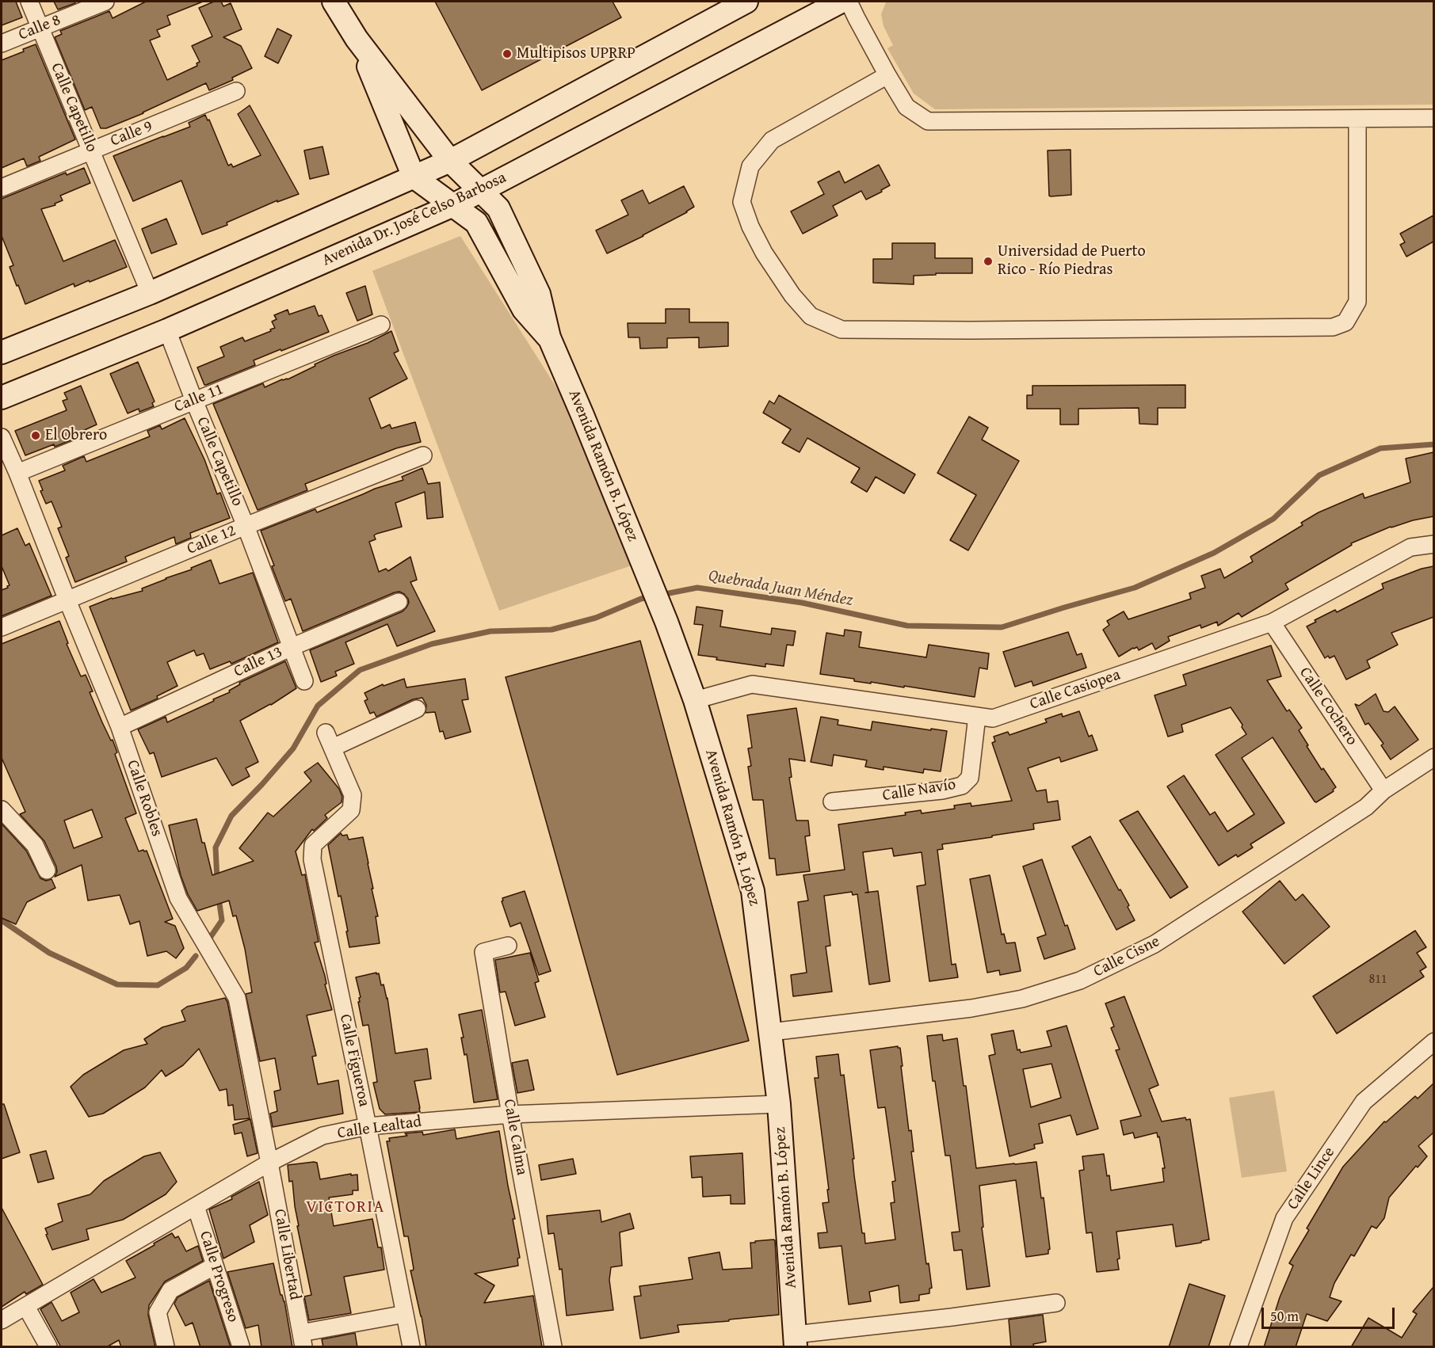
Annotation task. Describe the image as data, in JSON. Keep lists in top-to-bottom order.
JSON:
{
  "streets": {
    "street": [
      "Calle 8",
      "Calle Capetillo",
      "Calle 9",
      "Avenida Dr. José Celso Barbosa",
      "Calle 11",
      "Avenida Ramón B. López",
      "Calle 12",
      "Calle 13",
      "Calle Casiopea",
      "Calle Cochero",
      "Calle Navío",
      "Calle Robles",
      "Calle Cisne",
      "Calle Figueroa",
      "Calle Lealtad",
      "Calle Calma",
      "Calle Lince",
      "Calle Libertad",
      "Calle Progreso"
    ]
  },
  "crossings": [
    ["Calle 8", "Calle Capetillo"],
    ["Calle Capetillo", "Calle 9"],
    ["Calle Capetillo", "Avenida Dr. José Celso Barbosa"],
    ["Calle Capetillo", "Calle 11"],
    ["Calle Capetillo", "Calle 12"],
    ["Calle Capetillo", "Calle 13"],
    ["Avenida Dr. José Celso Barbosa", "Avenida Ramón B. López"],
    ["Calle 11", "Calle Robles"],
    ["Avenida Ramón B. López", "Calle Casiopea"],
    ["Avenida Ramón B. López", "Calle Cisne"],
    ["Avenida Ramón B. López", "Calle Lealtad"],
    ["Calle 12", "Calle Robles"],
    ["Calle 13", "Calle Robles"],
    ["Calle Casiopea", "Calle Cochero"],
    ["Calle Casiopea", "Calle Navío"],
    ["Calle Cochero", "Calle Cisne"],
    ["Calle Robles", "Calle Lealtad"],
    ["Calle Robles", "Calle Libertad"],
    ["Calle Figueroa", "Calle Lealtad"],
    ["Calle Lealtad", "Calle Calma"],
    ["Calle Lealtad", "Calle Libertad"],
    ["Calle Lealtad", "Calle Progreso"]
  ],
  "districts": ["VICTORIA"],
  "water": ["Quebrada Juan Méndez"],
  "places": ["Multipisos UPRRP", "Universidad de Puerto Rico - Río Piedras", "El Obrero"],
  "house_numbers": ["811"],
  "scale_bar": "50 m"
}
